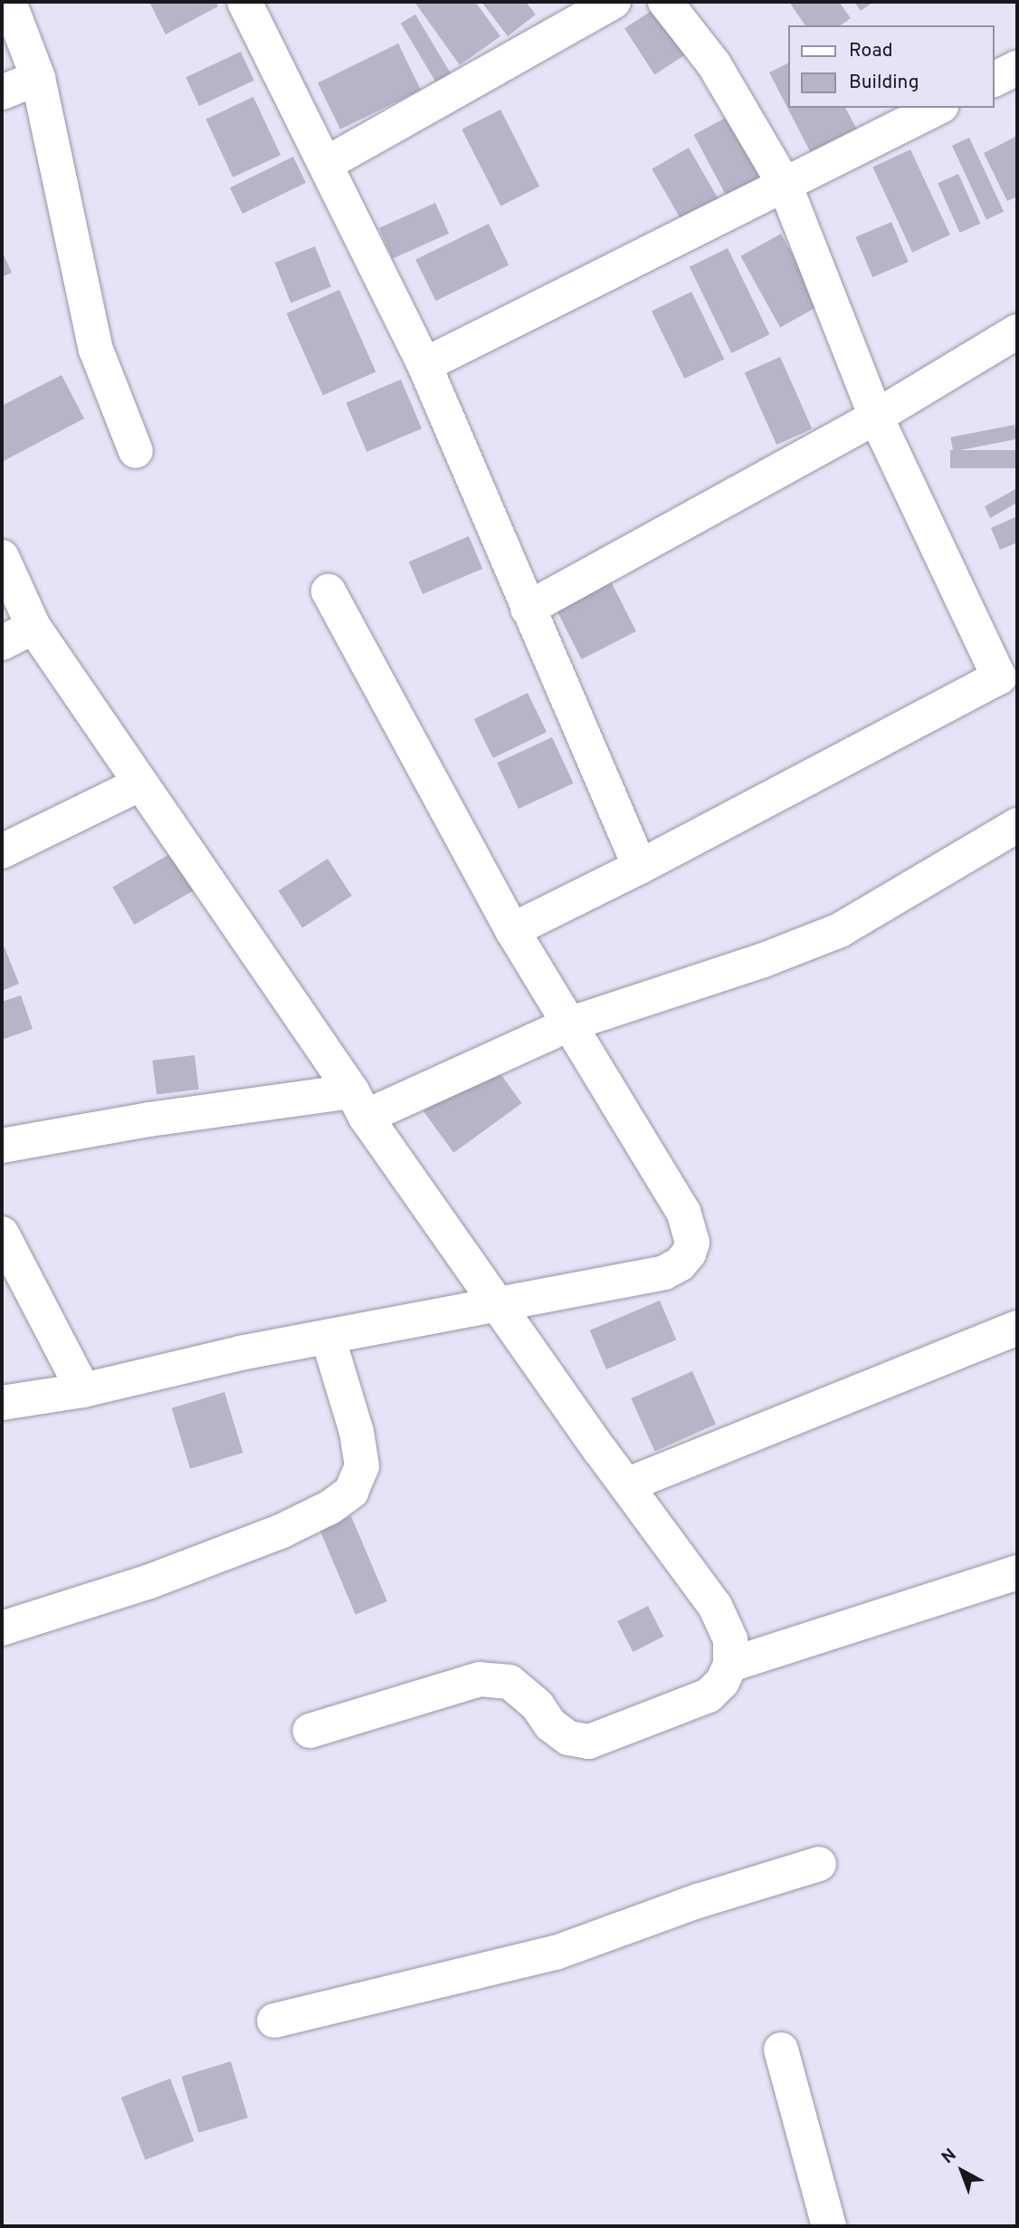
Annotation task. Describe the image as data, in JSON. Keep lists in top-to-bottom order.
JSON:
{
  "legend": ["Road", "Building"],
  "north": "top left"
}
